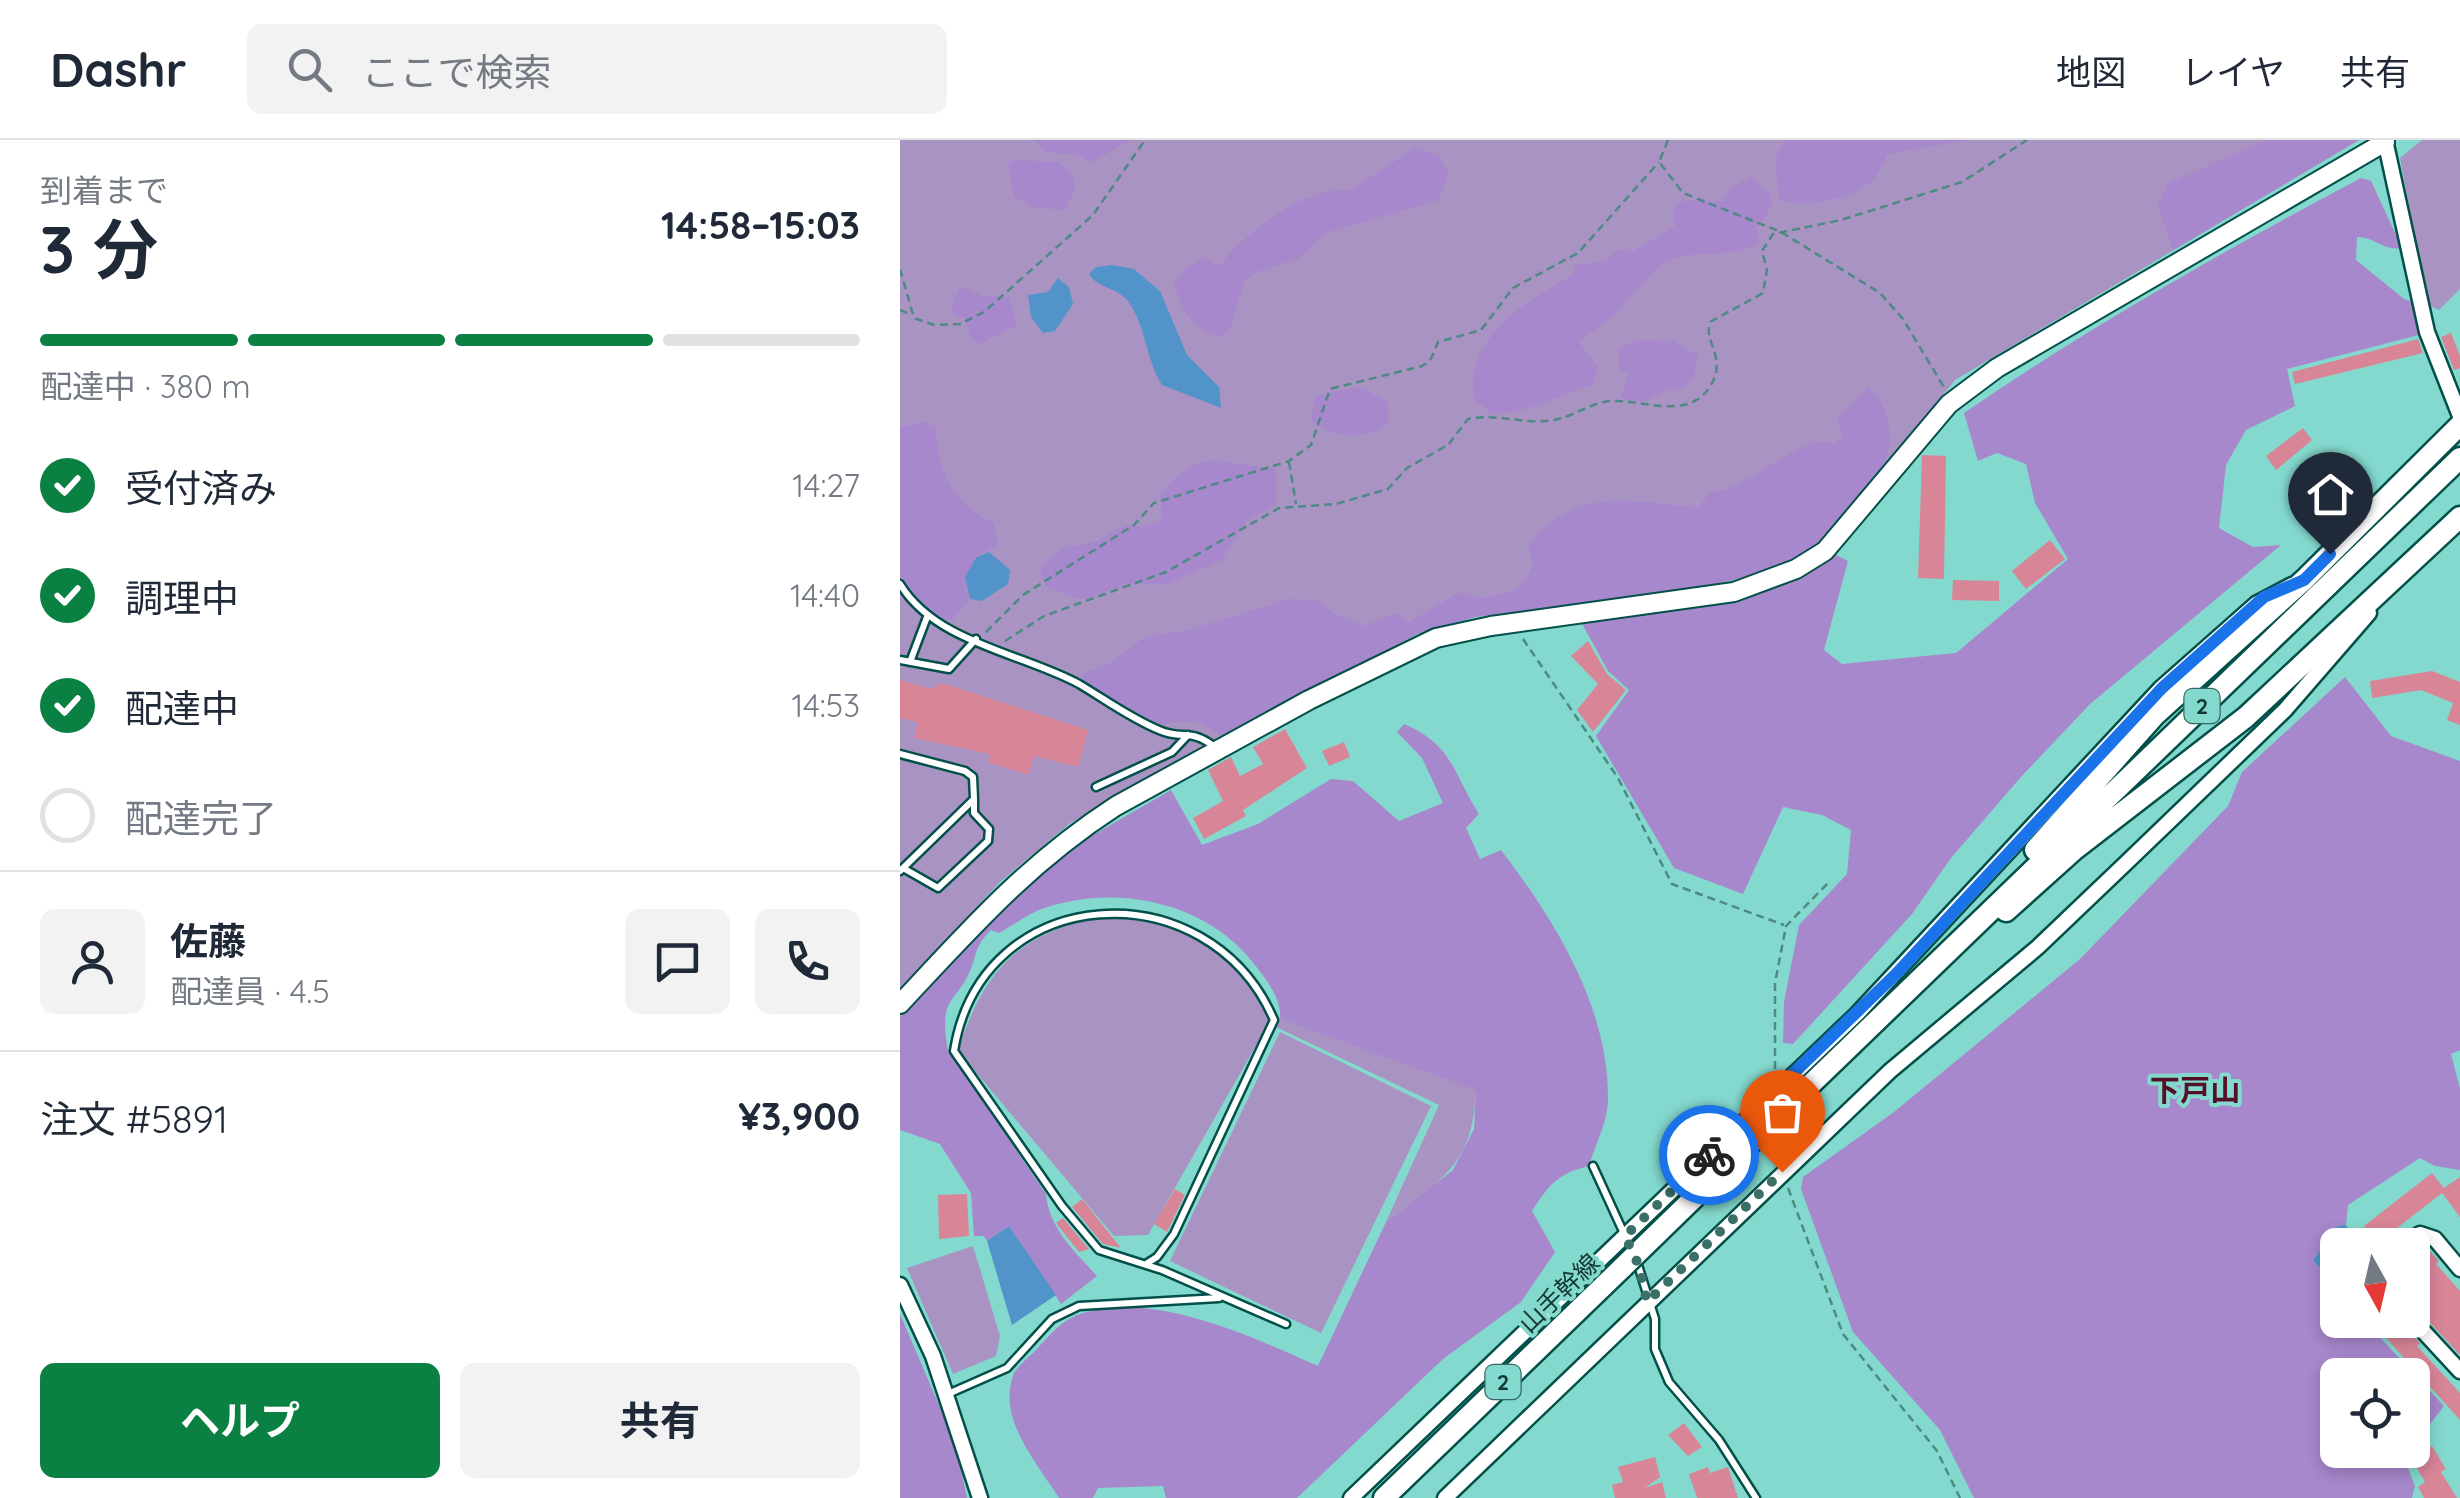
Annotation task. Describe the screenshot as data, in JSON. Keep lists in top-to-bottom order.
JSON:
{
  "streets": {
    "main road": ["2", "山手幹線"]
  },
  "districts": ["下戸山"],
  "north": "bottom",
  "page": {
    "header": "Dashr",
    "search": "ここで検索",
    "nav": ["地図", "レイヤ", "共有"],
    "heading": ["3 分", "到着まで", "14:58–15:03"],
    "panel": [
      "佐藤",
      "配達員 · 4.5",
      "注文 #5891",
      "¥3,900"
    ],
    "bar": "配達中 · 380 m",
    "list": [
      ["受付済み", "14:27"],
      ["調理中", "14:40"],
      ["配達中", "14:53"],
      "配達完了"
    ],
    "buttons": ["ヘルプ", "共有"]
  }
}
